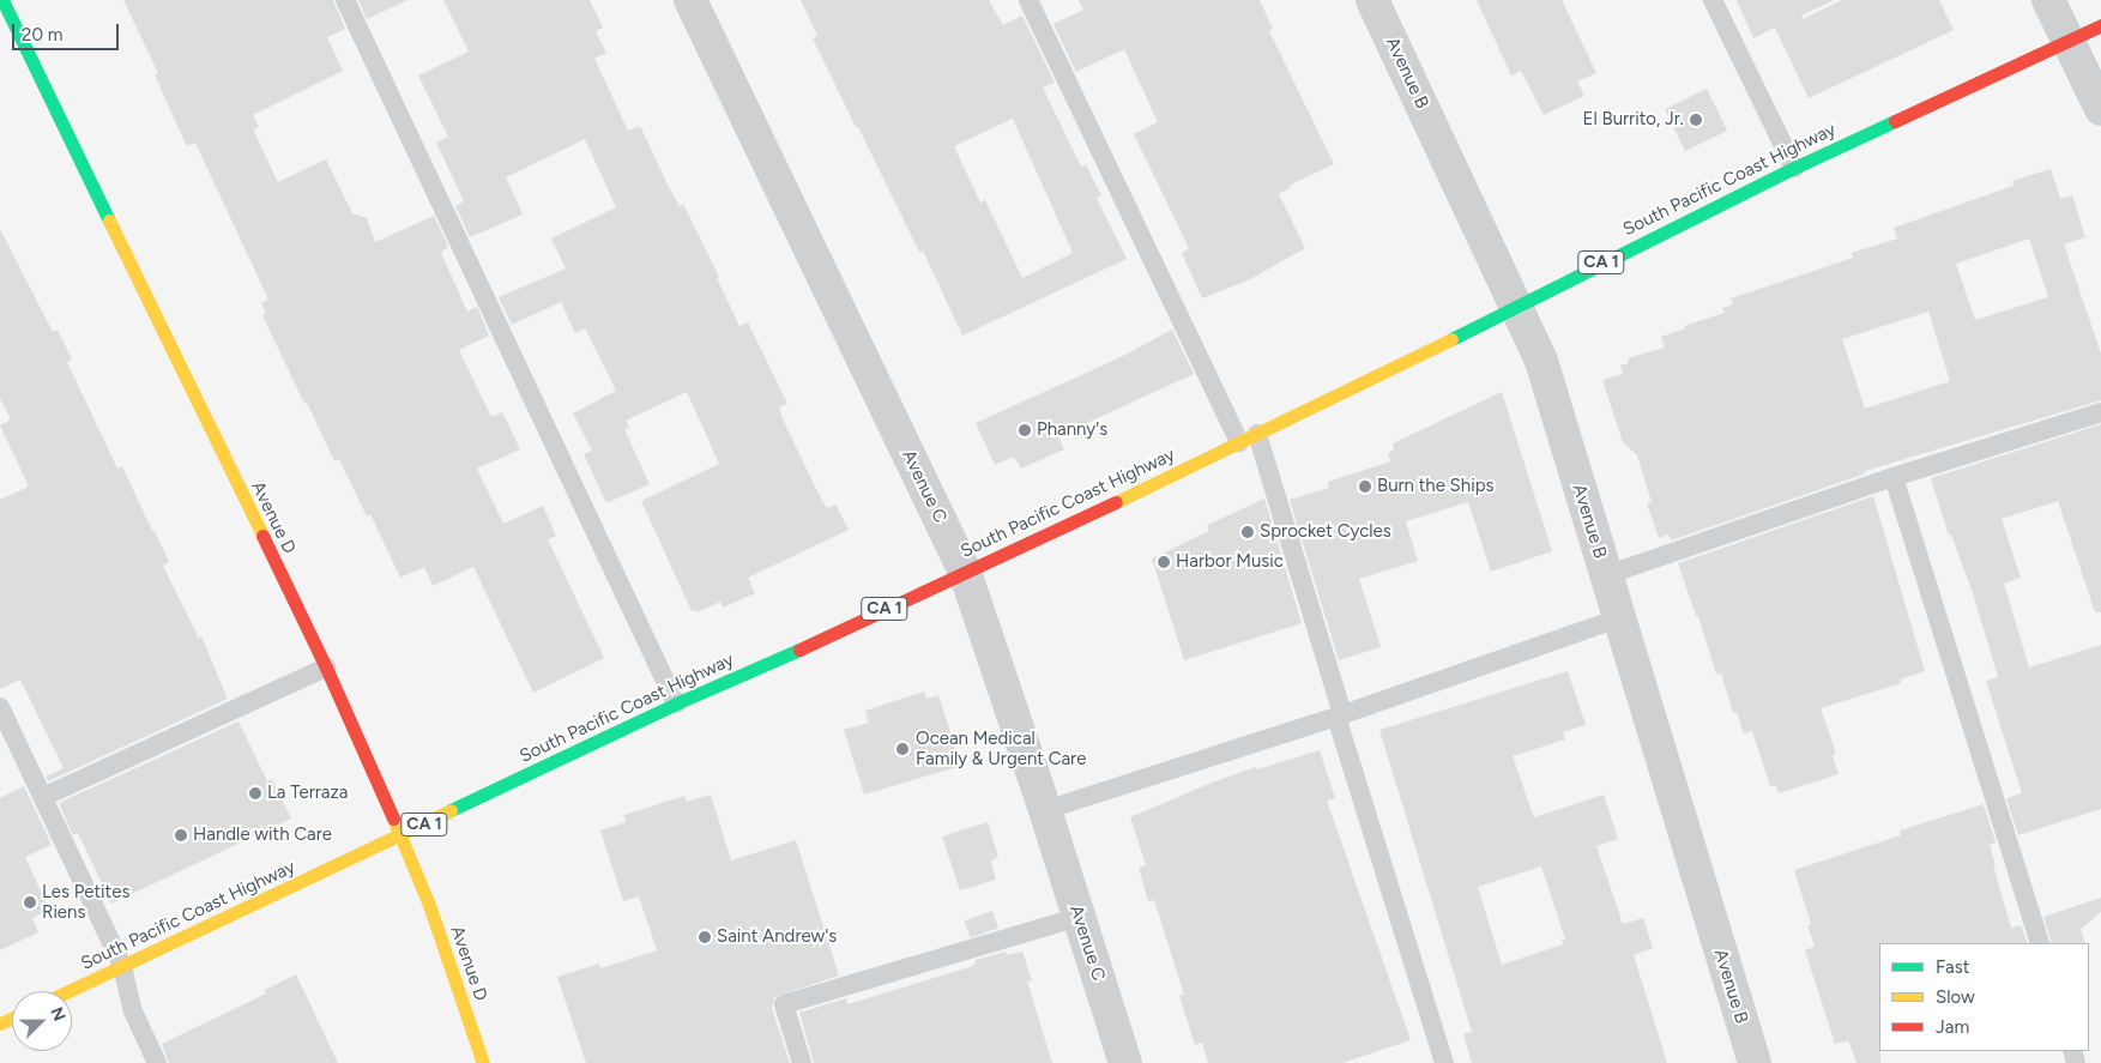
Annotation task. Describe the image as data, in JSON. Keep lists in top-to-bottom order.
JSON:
{
  "streets": {
    "main road": ["South Pacific Coast Highway", "CA 1", "Avenue D"],
    "street": ["Avenue B", "Avenue C"]
  },
  "crossings": [
    ["Avenue B", "South Pacific Coast Highway"],
    ["South Pacific Coast Highway", "Avenue C"],
    ["South Pacific Coast Highway", "Avenue D"]
  ],
  "places": [
    "El Burrito, Jr.",
    "Phanny's",
    "Burn the Ships",
    "Sprocket Cycles",
    "Harbor Music",
    "Ocean Medical Family & Urgent Care",
    "La Terraza",
    "Handle with Care",
    "Les Petites Riens",
    "Saint Andrew's"
  ],
  "legend": ["Fast", "Slow", "Jam"],
  "scale_bar": "20 m",
  "north": "top right"
}
